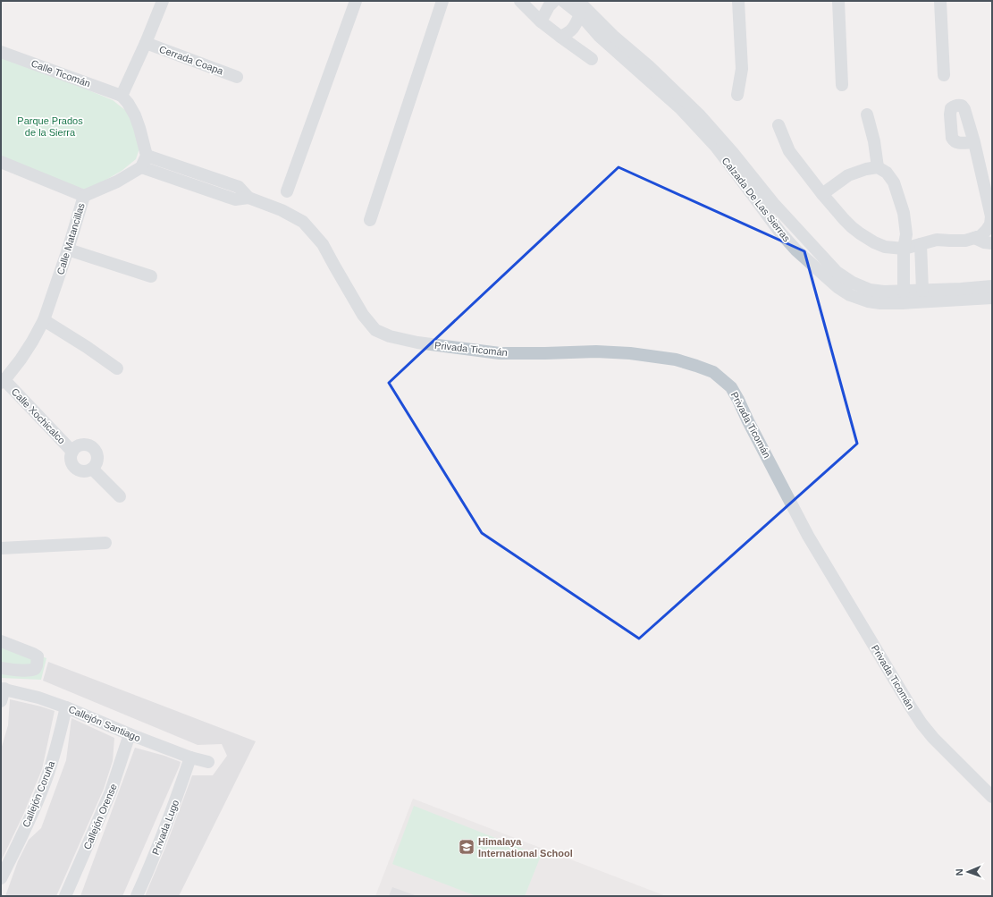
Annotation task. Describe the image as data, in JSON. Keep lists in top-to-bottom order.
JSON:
{
  "streets": {
    "street": [
      "Cerrada Coapa",
      "Calle Ticomán",
      "Calzada De Las Sierras",
      "Calle Matancillas",
      "Privada Ticomán",
      "Calle Xochicalco",
      "Callejón Santiago",
      "Callejón Coruña",
      "Callejón Orense",
      "Privada Lugo"
    ]
  },
  "crossings": [
    ["Calle Matancillas", "Calle Xochicalco"],
    ["Callejón Santiago", "Callejón Coruña"],
    ["Callejón Santiago", "Callejón Orense"],
    ["Callejón Santiago", "Privada Lugo"]
  ],
  "parks": ["Parque Prados de la Sierra"],
  "places": {
    "school or university": ["Himalaya International School"]
  },
  "north": "left"
}
